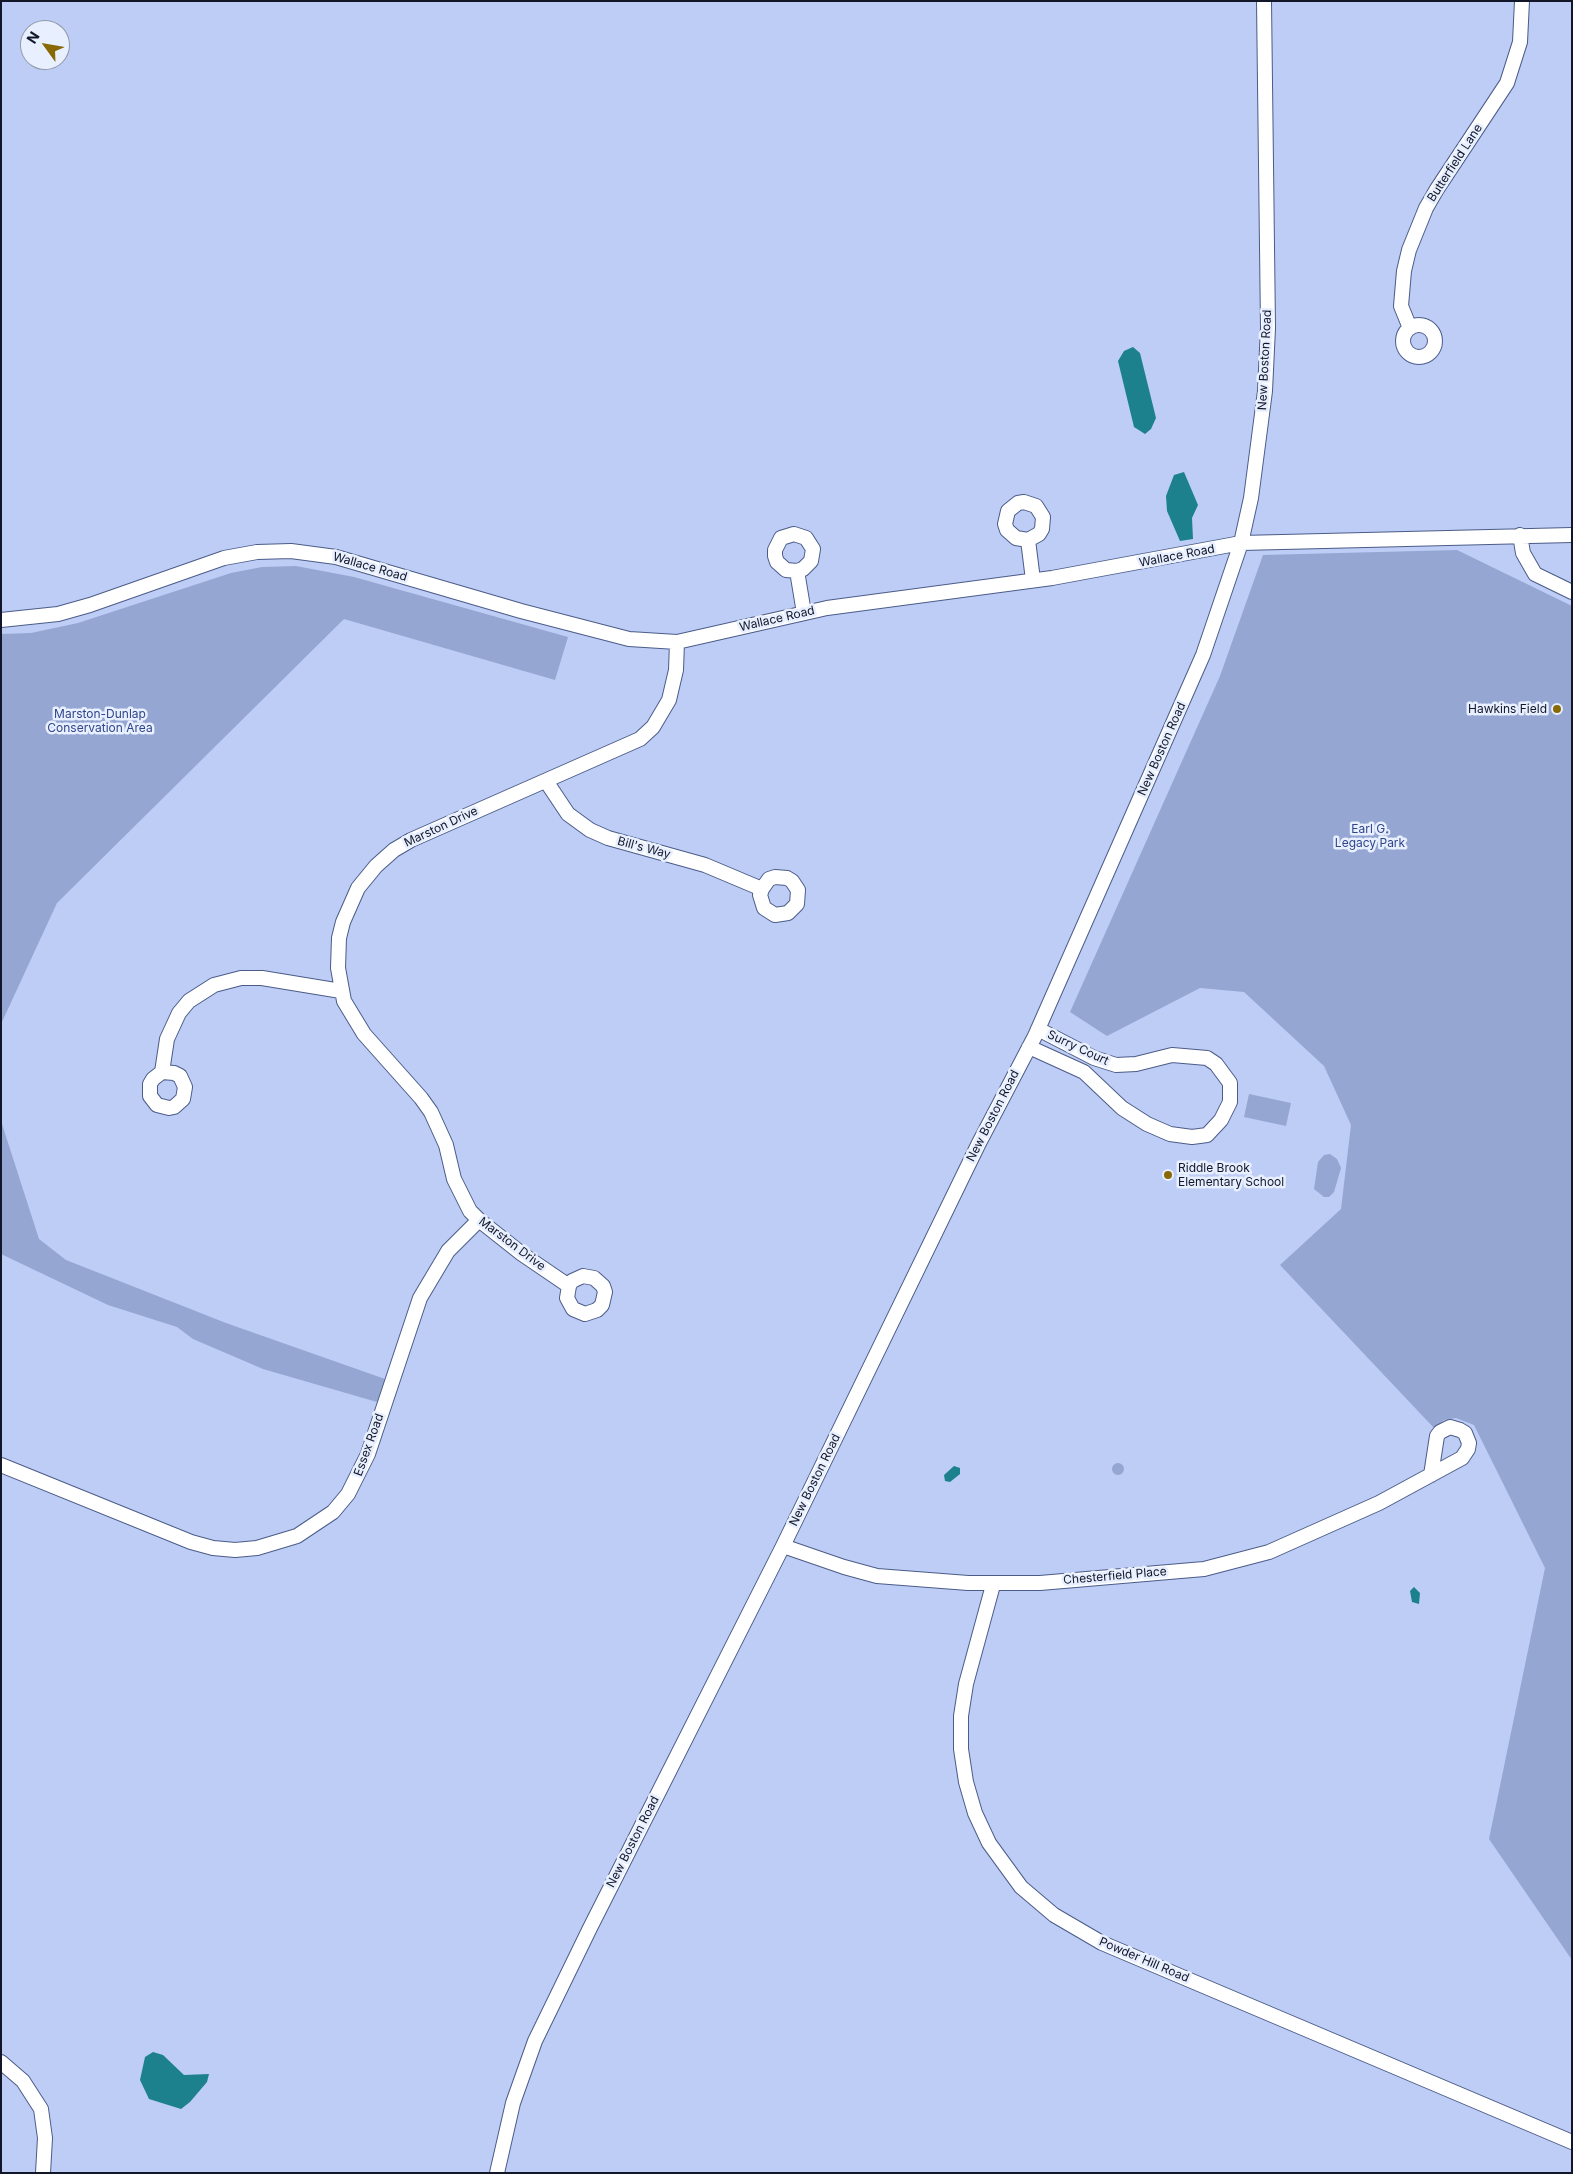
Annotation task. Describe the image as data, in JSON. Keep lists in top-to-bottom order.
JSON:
{
  "streets": {
    "street": [
      "Butterfield Lane",
      "New Boston Road",
      "Wallace Road",
      "Marston Drive",
      "Bill's Way",
      "Surry Court",
      "Essex Road",
      "Chesterfield Place",
      "Powder Hill Road"
    ]
  },
  "crossings": [
    ["New Boston Road", "Wallace Road"],
    ["New Boston Road", "Surry Court"],
    ["New Boston Road", "Chesterfield Place"],
    ["Wallace Road", "Marston Drive"],
    ["Marston Drive", "Bill's Way"],
    ["Marston Drive", "Essex Road"],
    ["Chesterfield Place", "Powder Hill Road"]
  ],
  "parks": ["Marston-Dunlap Conservation Area", "Earl G. Legacy Park"],
  "places": ["Hawkins Field", "Riddle Brook Elementary School"],
  "north": "top left"
}
